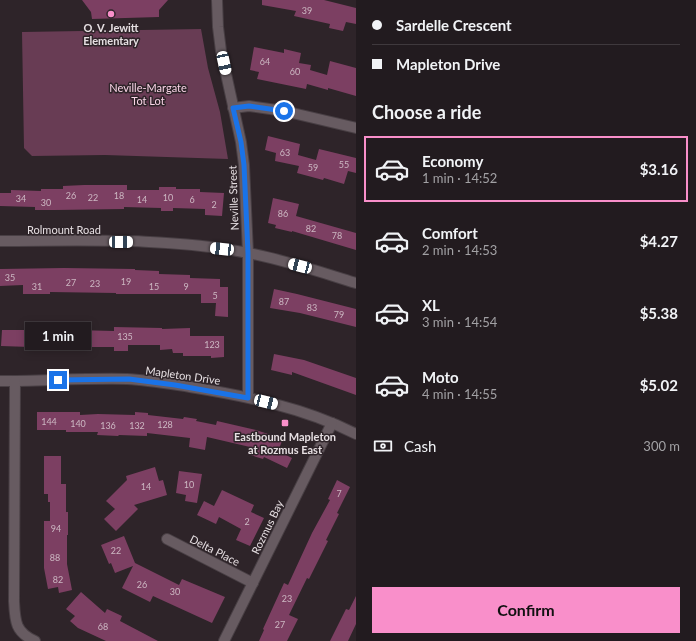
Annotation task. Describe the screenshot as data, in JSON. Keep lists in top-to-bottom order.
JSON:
{
  "streets": {
    "street": [
      "Neville Street",
      "Rolmount Road",
      "Mapleton Drive",
      "Rozmus Bay",
      "Delta Place"
    ]
  },
  "crossings": [
    ["Neville Street", "Rolmount Road"],
    ["Neville Street", "Mapleton Drive"],
    ["Mapleton Drive", "Rozmus Bay"],
    ["Rozmus Bay", "Delta Place"]
  ],
  "parks": ["Neville-Margate Tot Lot"],
  "places": {
    "other": ["O. V. Jewitt Elementary"],
    "transit": ["Eastbound Mapleton at Rozmus East"]
  },
  "house_numbers": [
    "39",
    "64",
    "60",
    "63",
    "55",
    "59",
    "26",
    "18",
    "22",
    "10",
    "34",
    "14",
    "6",
    "30",
    "2",
    "86",
    "82",
    "78",
    "35",
    "19",
    "27",
    "23",
    "31",
    "15",
    "9",
    "5",
    "87",
    "83",
    "79",
    "135",
    "123",
    "144",
    "140",
    "128",
    "136",
    "132",
    "10",
    "14",
    "7",
    "2",
    "94",
    "22",
    "88",
    "82",
    "26",
    "30",
    "23",
    "27",
    "68"
  ],
  "page": {
    "banner": ["Sardelle Crescent", "Mapleton Drive"],
    "heading": "Choose a ride",
    "list": [
      {
        "name": "Economy",
        "note": "1 min · 14:52",
        "value": "$3.16"
      },
      {
        "name": "Comfort",
        "note": "2 min · 14:53",
        "value": "$4.27"
      },
      {
        "name": "XL",
        "note": "3 min · 14:54",
        "value": "$5.38"
      },
      {
        "name": "Moto",
        "note": "4 min · 14:55",
        "value": "$5.02"
      }
    ],
    "bubble": "1 min",
    "pay": ["Cash", "300 m"],
    "buttons": "Confirm"
  }
}
